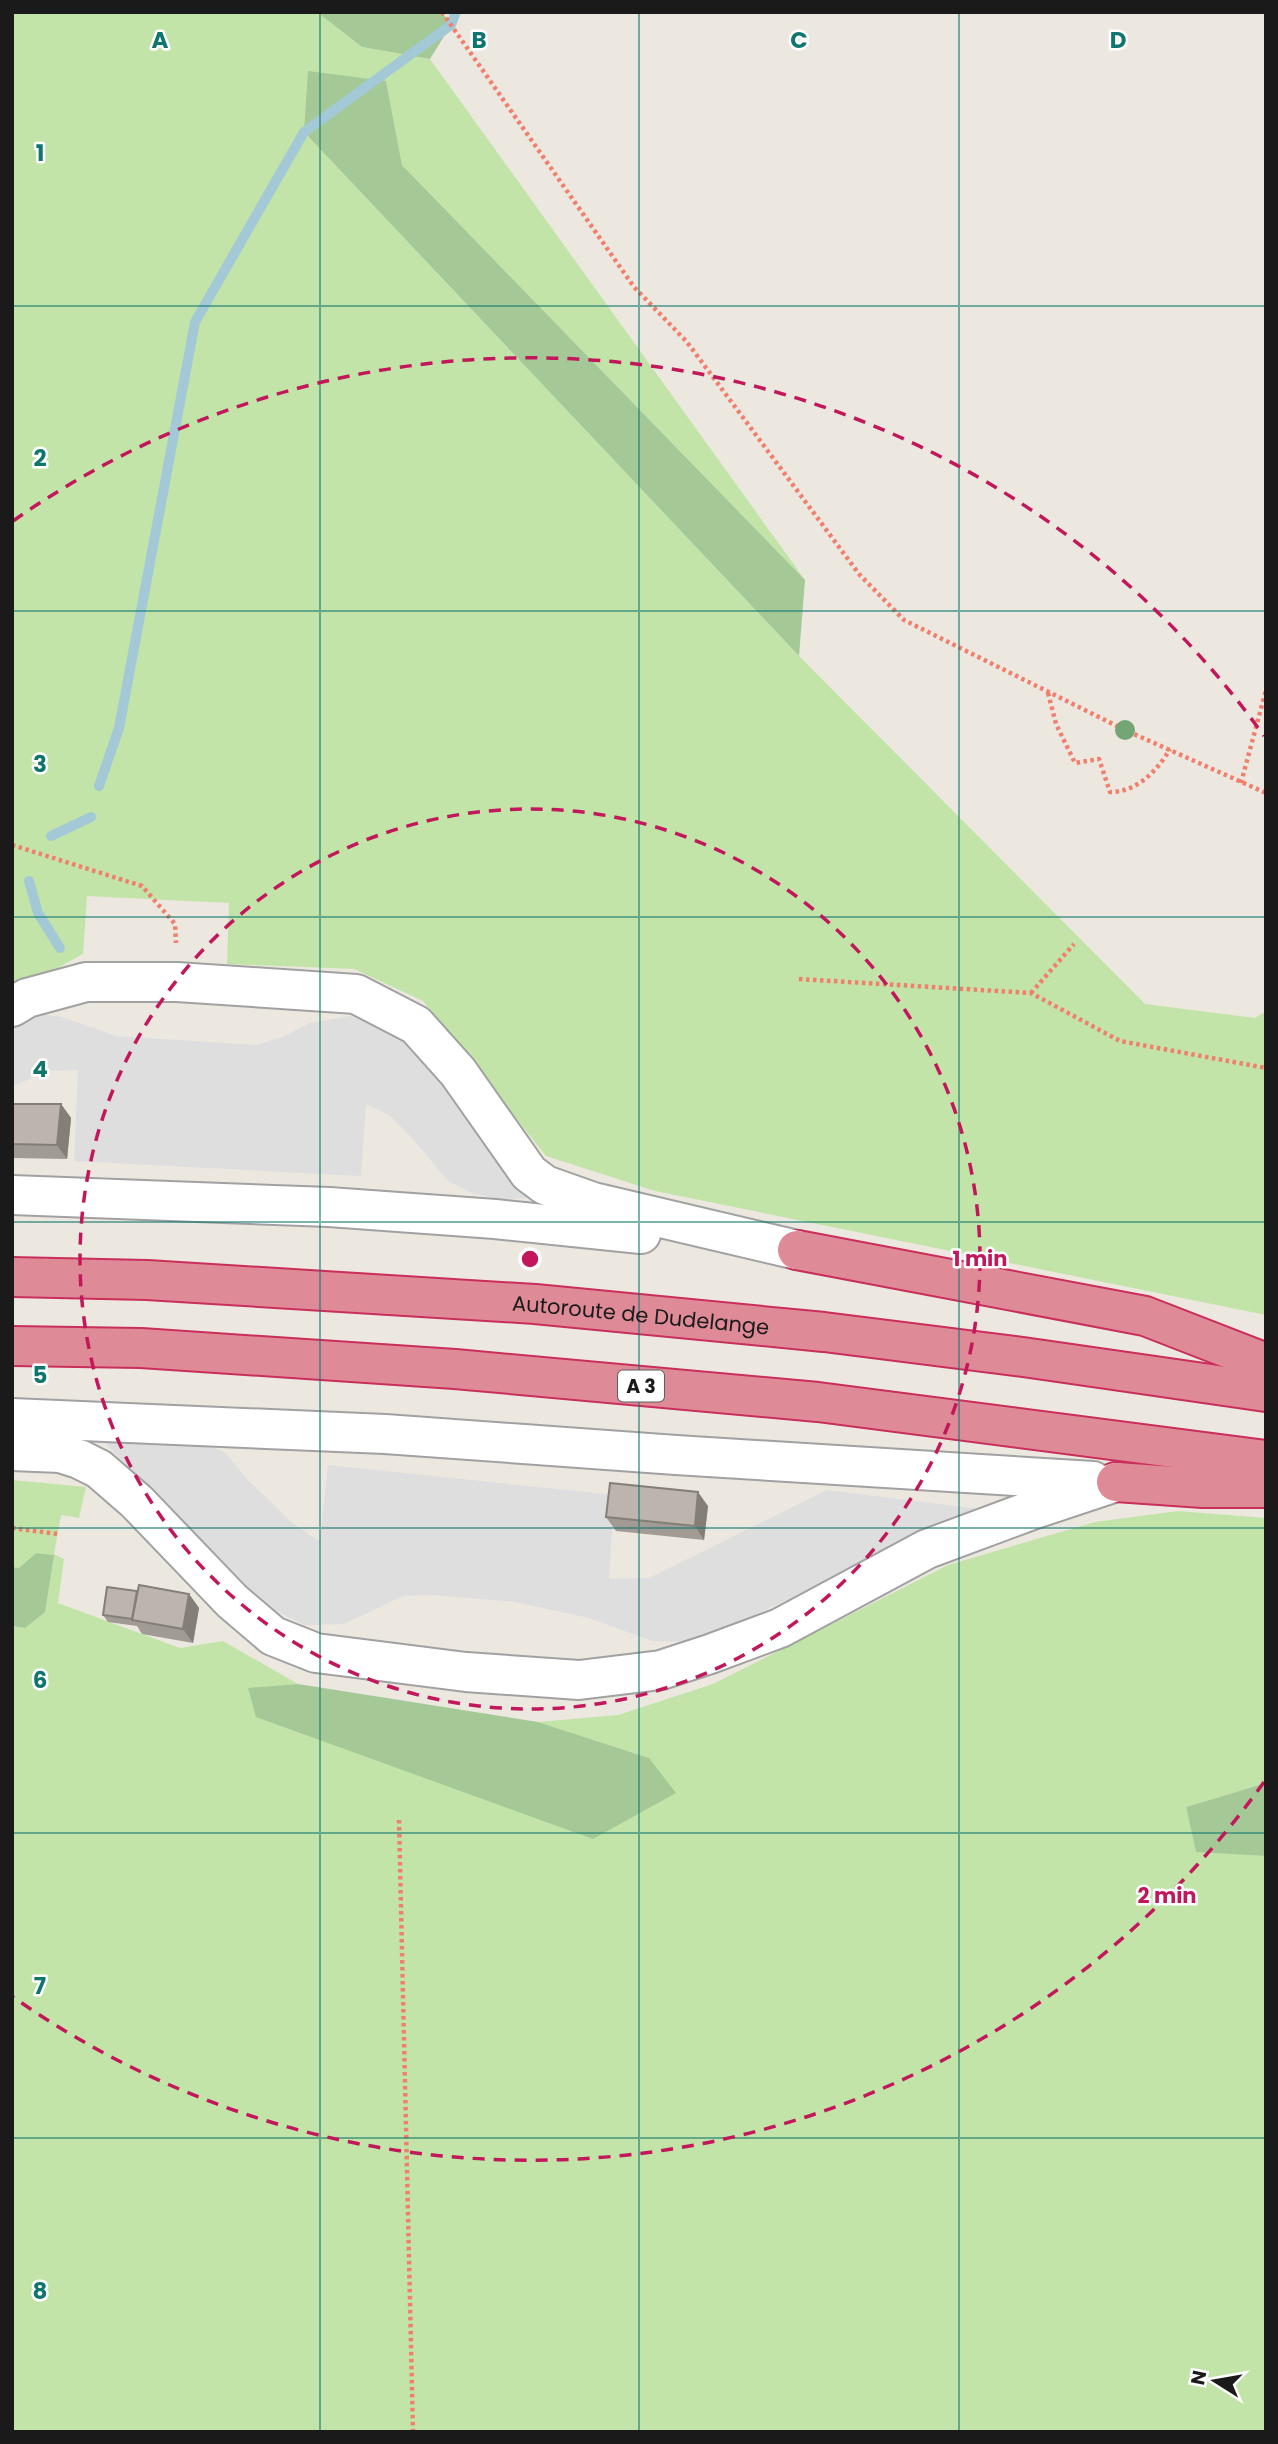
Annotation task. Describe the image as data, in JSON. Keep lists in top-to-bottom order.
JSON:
{
  "streets": {
    "highway": ["Autoroute de Dudelange", "A 3"]
  },
  "north": "left",
  "grid": {
    "columns": [
      "A",
      "B",
      "C",
      "D"
    ],
    "rows": [
      "1",
      "2",
      "3",
      "4",
      "5",
      "6",
      "7",
      "8"
    ]
  },
  "rings": ["1 min", "2 min"]
}
